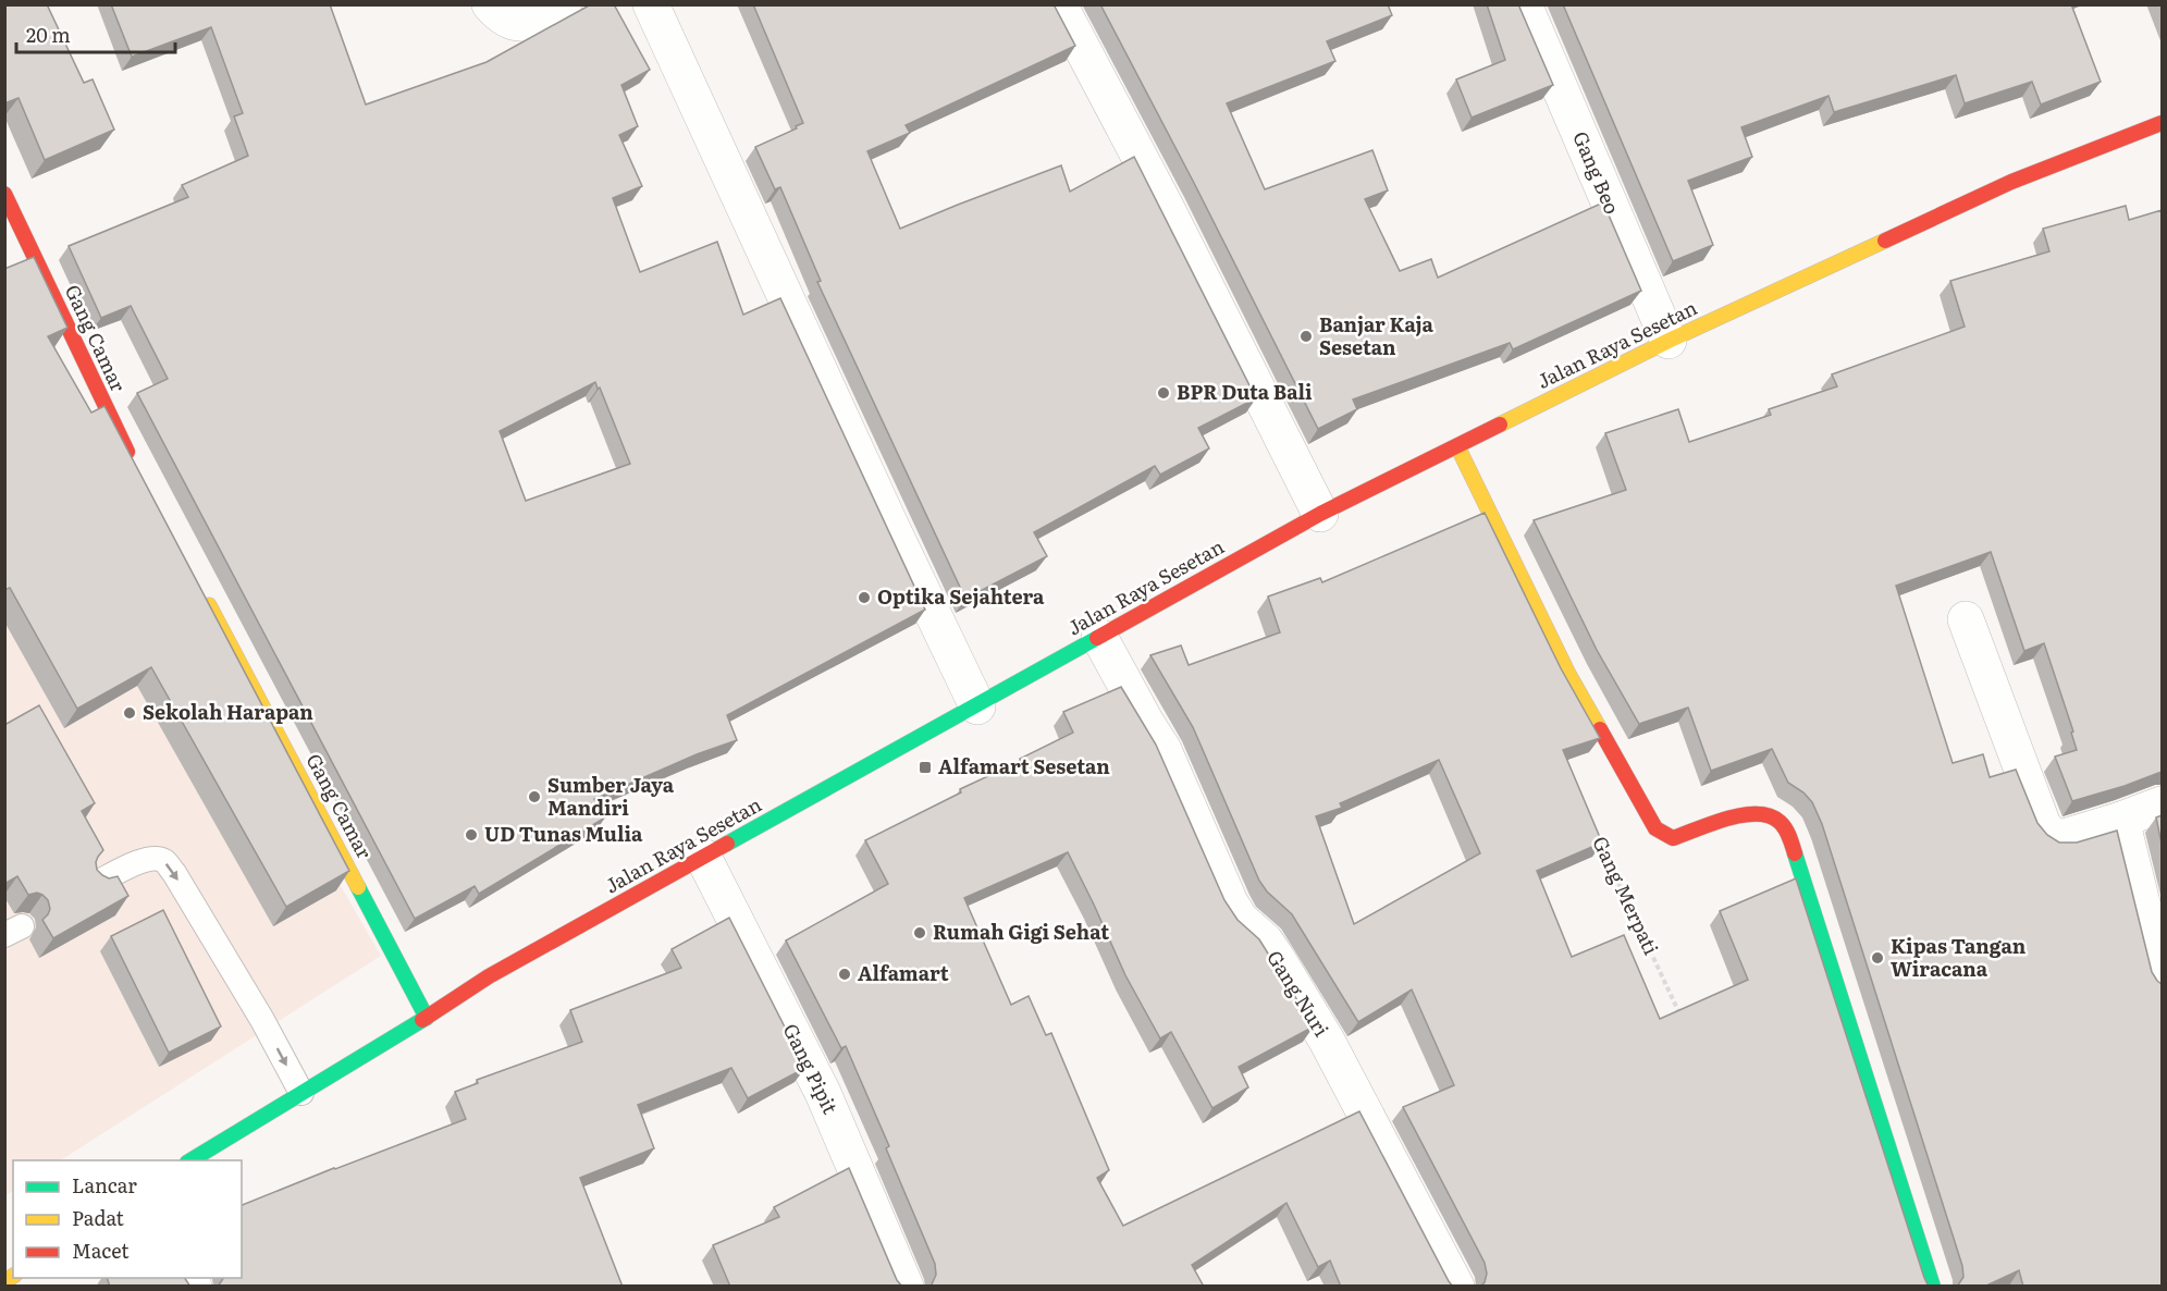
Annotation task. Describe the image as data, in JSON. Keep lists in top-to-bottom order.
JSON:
{
  "streets": {
    "main road": ["Gang Camar", "Jalan Raya Sesetan"],
    "street": ["Gang Beo", "Gang Nuri", "Gang Pipit"],
    "path": ["Gang Merpati"]
  },
  "crossings": [
    ["Gang Beo", "Jalan Raya Sesetan"],
    ["Gang Camar", "Jalan Raya Sesetan"],
    ["Jalan Raya Sesetan", "Gang Nuri"],
    ["Jalan Raya Sesetan", "Gang Pipit"]
  ],
  "places": {
    "other": [
      "Banjar Kaja Sesetan",
      "BPR Duta Bali",
      "Optika Sejahtera",
      "Sekolah Harapan",
      "Sumber Jaya Mandiri",
      "UD Tunas Mulia",
      "Rumah Gigi Sehat",
      "Kipas Tangan Wiracana",
      "Alfamart"
    ],
    "transit": ["Alfamart Sesetan"]
  },
  "legend": ["Lancar", "Padat", "Macet"],
  "scale_bar": "20 m"
}
